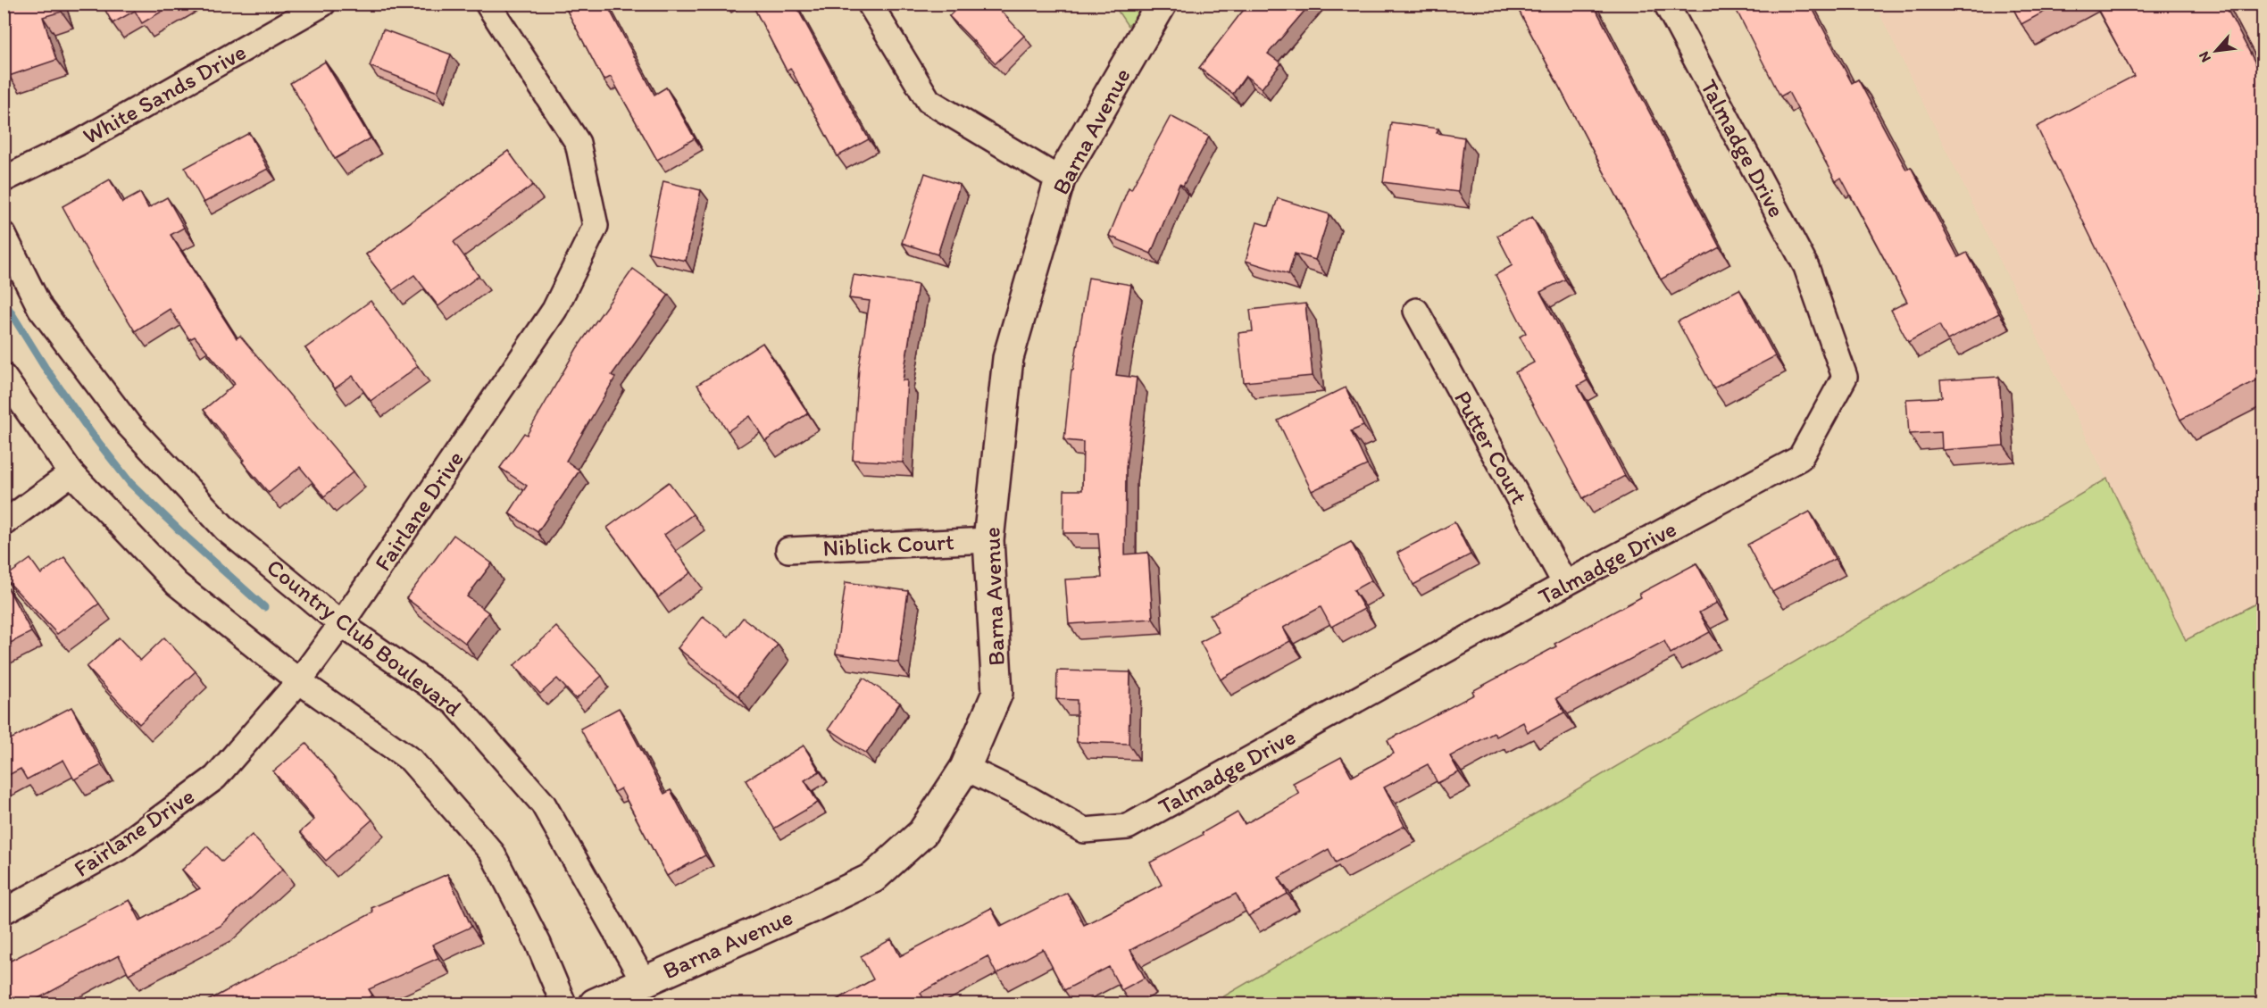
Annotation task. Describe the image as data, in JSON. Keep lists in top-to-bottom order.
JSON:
{
  "streets": {
    "street": [
      "White Sands Drive",
      "Barna Avenue",
      "Talmadge Drive",
      "Putter Court",
      "Fairlane Drive",
      "Niblick Court",
      "Country Club Boulevard"
    ]
  },
  "crossings": [
    ["Barna Avenue", "Talmadge Drive"],
    ["Barna Avenue", "Niblick Court"],
    ["Barna Avenue", "Country Club Boulevard"],
    ["Talmadge Drive", "Putter Court"],
    ["Fairlane Drive", "Country Club Boulevard"]
  ],
  "north": "bottom left"
}
